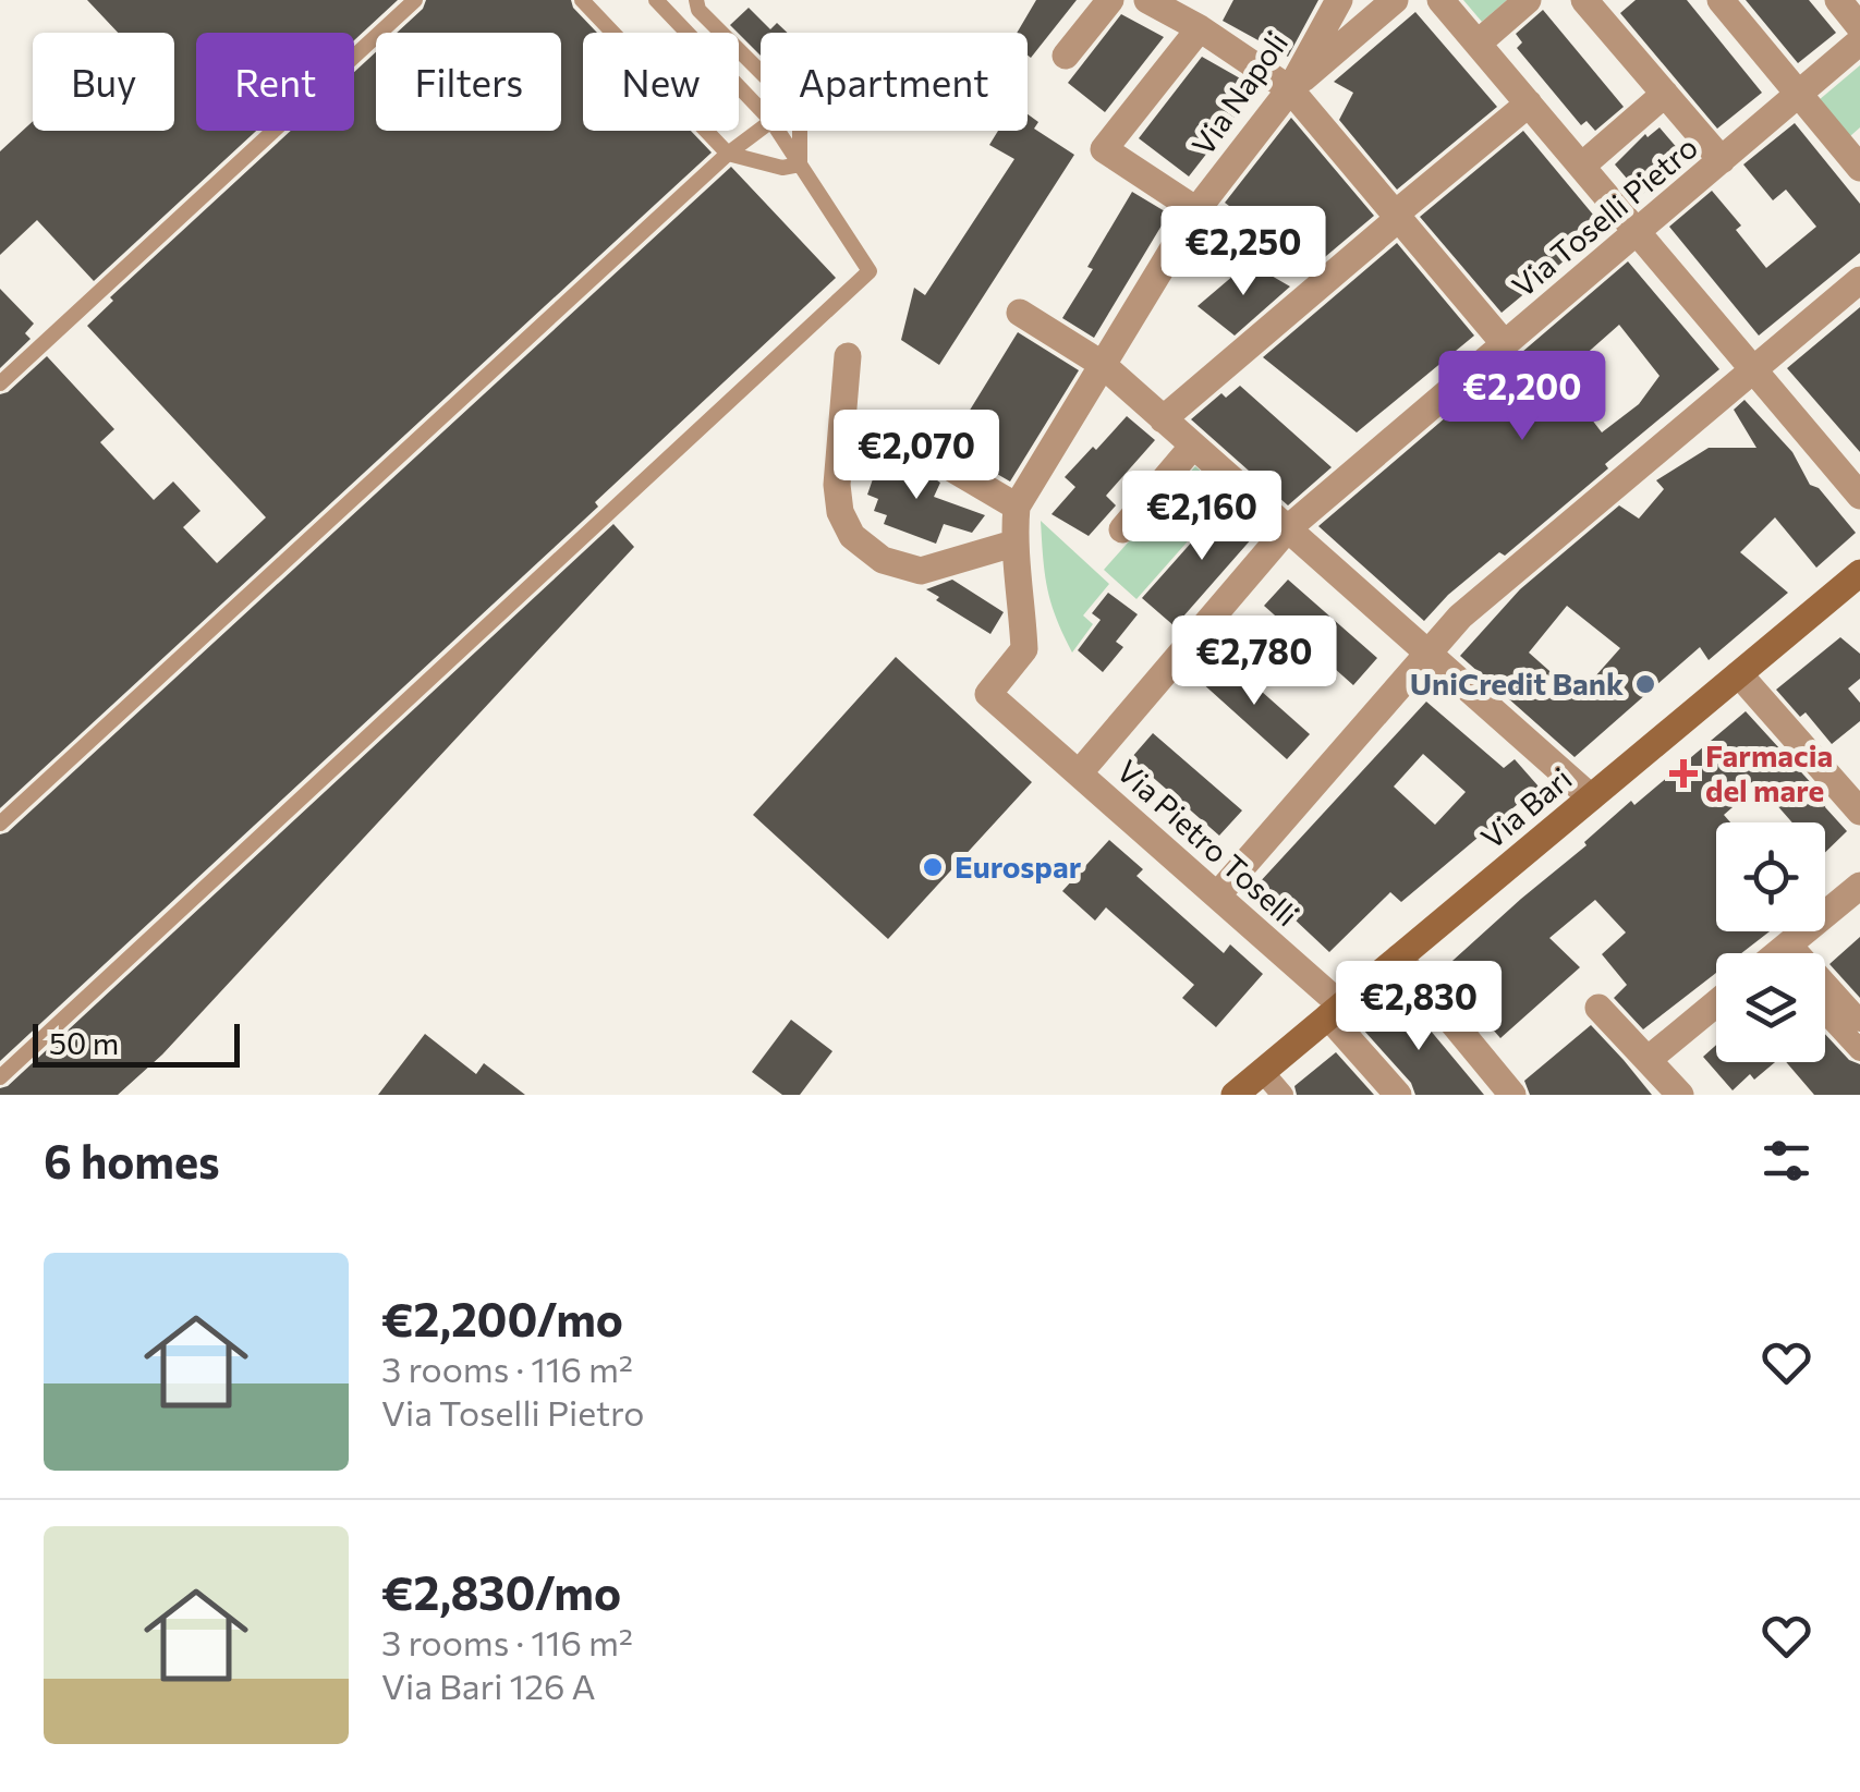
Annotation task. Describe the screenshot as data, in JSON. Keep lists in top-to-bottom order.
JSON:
{
  "streets": {
    "main road": ["Via Bari"],
    "street": ["Via Napoli", "Via Toselli Pietro", "Via Pietro Toselli"]
  },
  "crossings": [
    ["Via Napoli", "Via Toselli Pietro"],
    ["Via Napoli", "Via Pietro Toselli"],
    ["Via Toselli Pietro", "Via Pietro Toselli"],
    ["Via Bari", "Via Pietro Toselli"]
  ],
  "places": {
    "other": ["UniCredit Bank", "Eurospar"],
    "health": ["Farmacia del mare"]
  },
  "scale_bar": "50 m",
  "page": {
    "chip": [
      "Buy",
      "Rent",
      "Filters",
      "New",
      "Apartment"
    ],
    "price": [
      "€2,250",
      "€2,200",
      "€2,070",
      "€2,160",
      "€2,780",
      "€2,830"
    ],
    "scale": "50 m",
    "heading": "6 homes",
    "list": [
      {
        "name": "€2,200/mo",
        "note": "3 rooms · 116 m² · Via Toselli Pietro"
      },
      {
        "name": "€2,830/mo",
        "note": "3 rooms · 116 m² · Via Bari 126 A"
      }
    ]
  }
}
